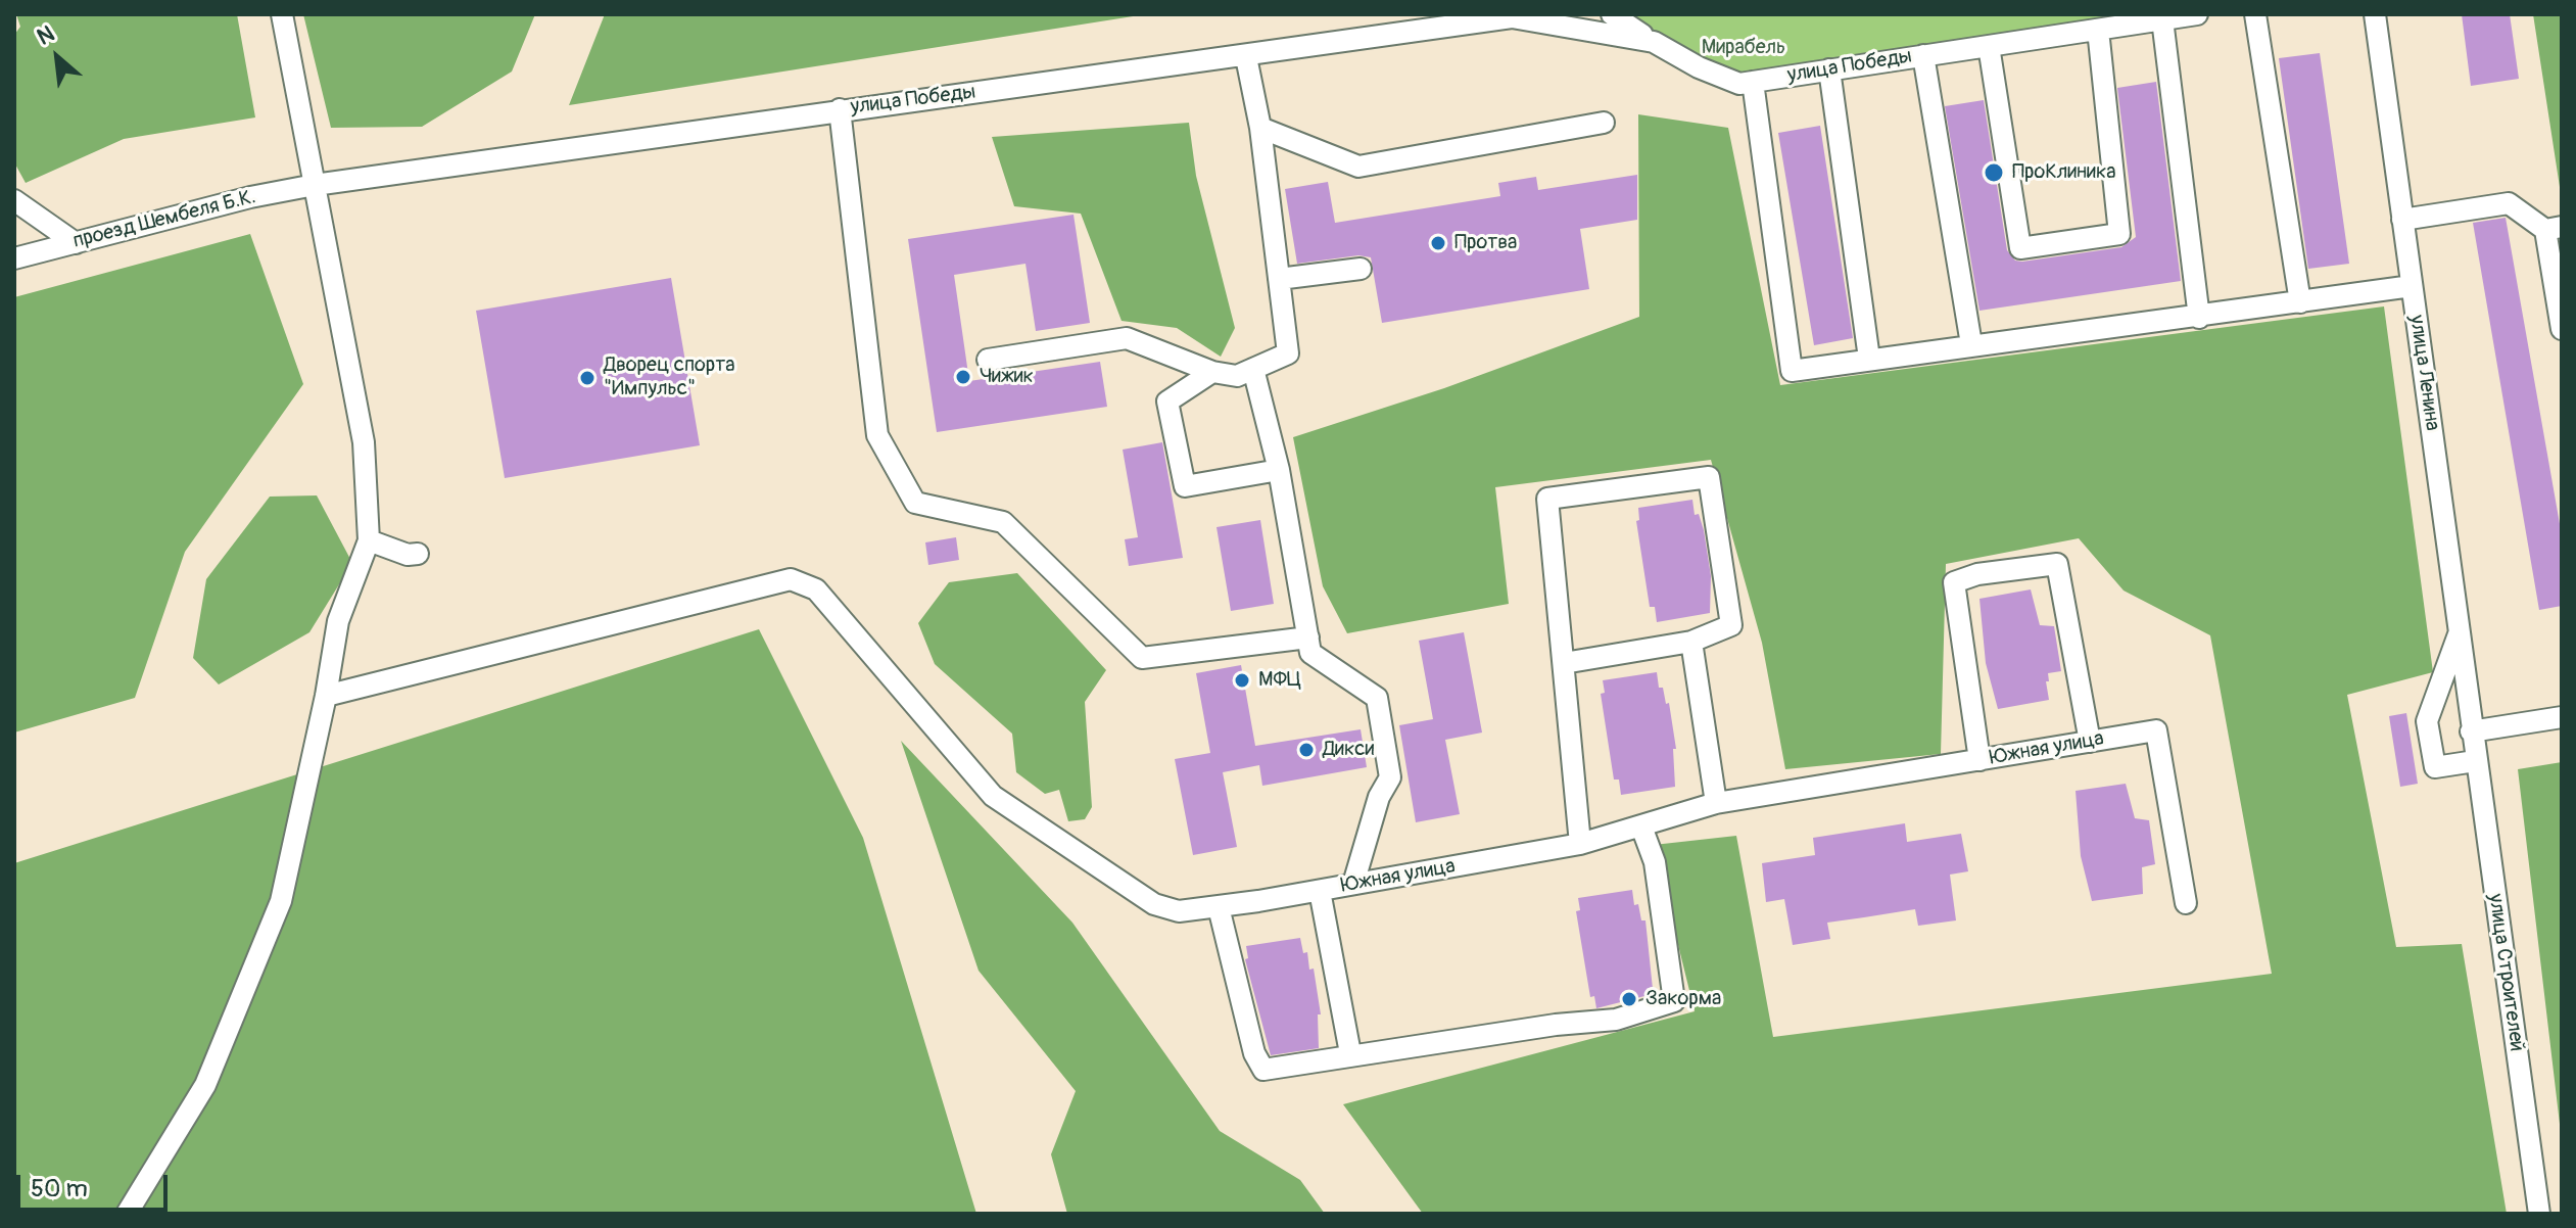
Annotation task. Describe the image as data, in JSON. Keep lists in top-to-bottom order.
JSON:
{
  "streets": {
    "street": [
      "улица Победы",
      "проезд Шембеля Б.К.",
      "улица Ленина",
      "Южная улица",
      "улица Строителей"
    ]
  },
  "crossings": [
    ["улица Победы", "проезд Шембеля Б.К."],
    ["улица Ленина", "улица Строителей"]
  ],
  "parks": ["Мирабель"],
  "places": [
    "ПроКлиника",
    "Протва",
    "Чижик",
    "Дворец спорта \"Импульс\"",
    "МФЦ",
    "Дикси",
    "Закорма"
  ],
  "scale_bar": "50 m",
  "north": "top left"
}
